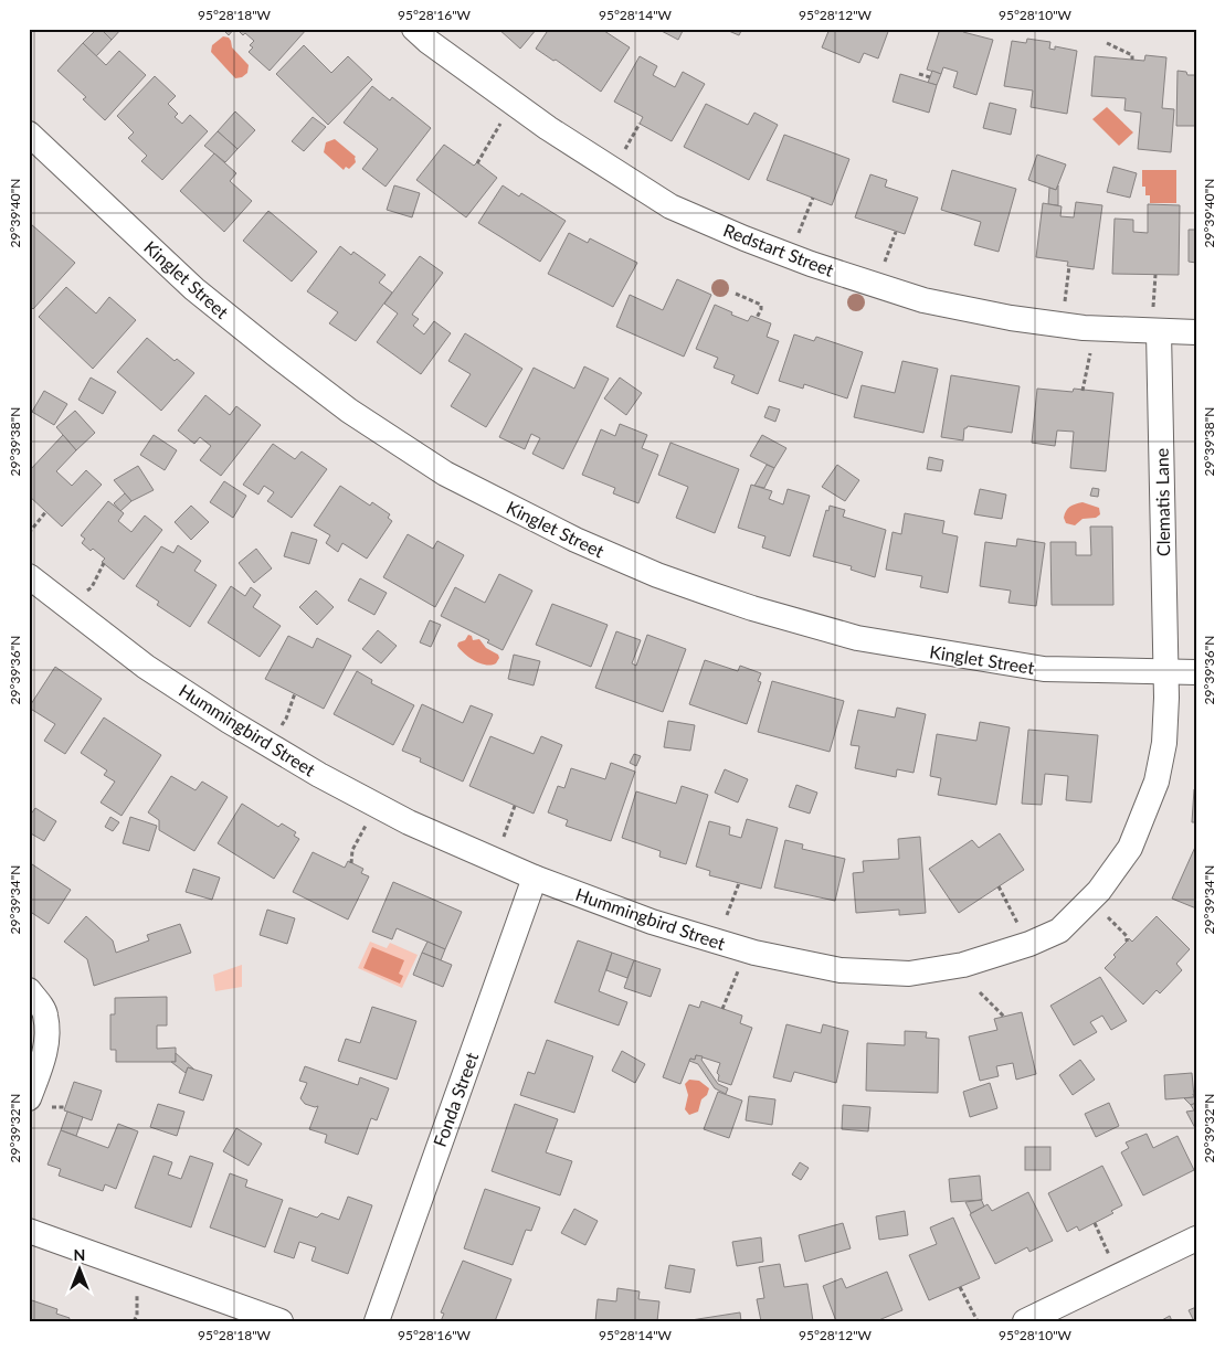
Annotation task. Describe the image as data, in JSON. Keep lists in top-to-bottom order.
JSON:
{
  "streets": {
    "street": [
      "Redstart Street",
      "Kinglet Street",
      "Clematis Lane",
      "Hummingbird Street",
      "Fonda Street"
    ]
  },
  "crossings": [
    ["Redstart Street", "Clematis Lane"],
    ["Kinglet Street", "Clematis Lane"],
    ["Kinglet Street", "Hummingbird Street"],
    ["Clematis Lane", "Hummingbird Street"],
    ["Hummingbird Street", "Fonda Street"]
  ],
  "north": "top",
  "coordinates": [
    "95°28'18\"W",
    "95°28'16\"W",
    "95°28'14\"W",
    "95°28'12\"W",
    "95°28'10\"W",
    "29°39'40\"N",
    "29°39'38\"N",
    "29°39'36\"N",
    "29°39'34\"N",
    "29°39'32\"N"
  ]
}
